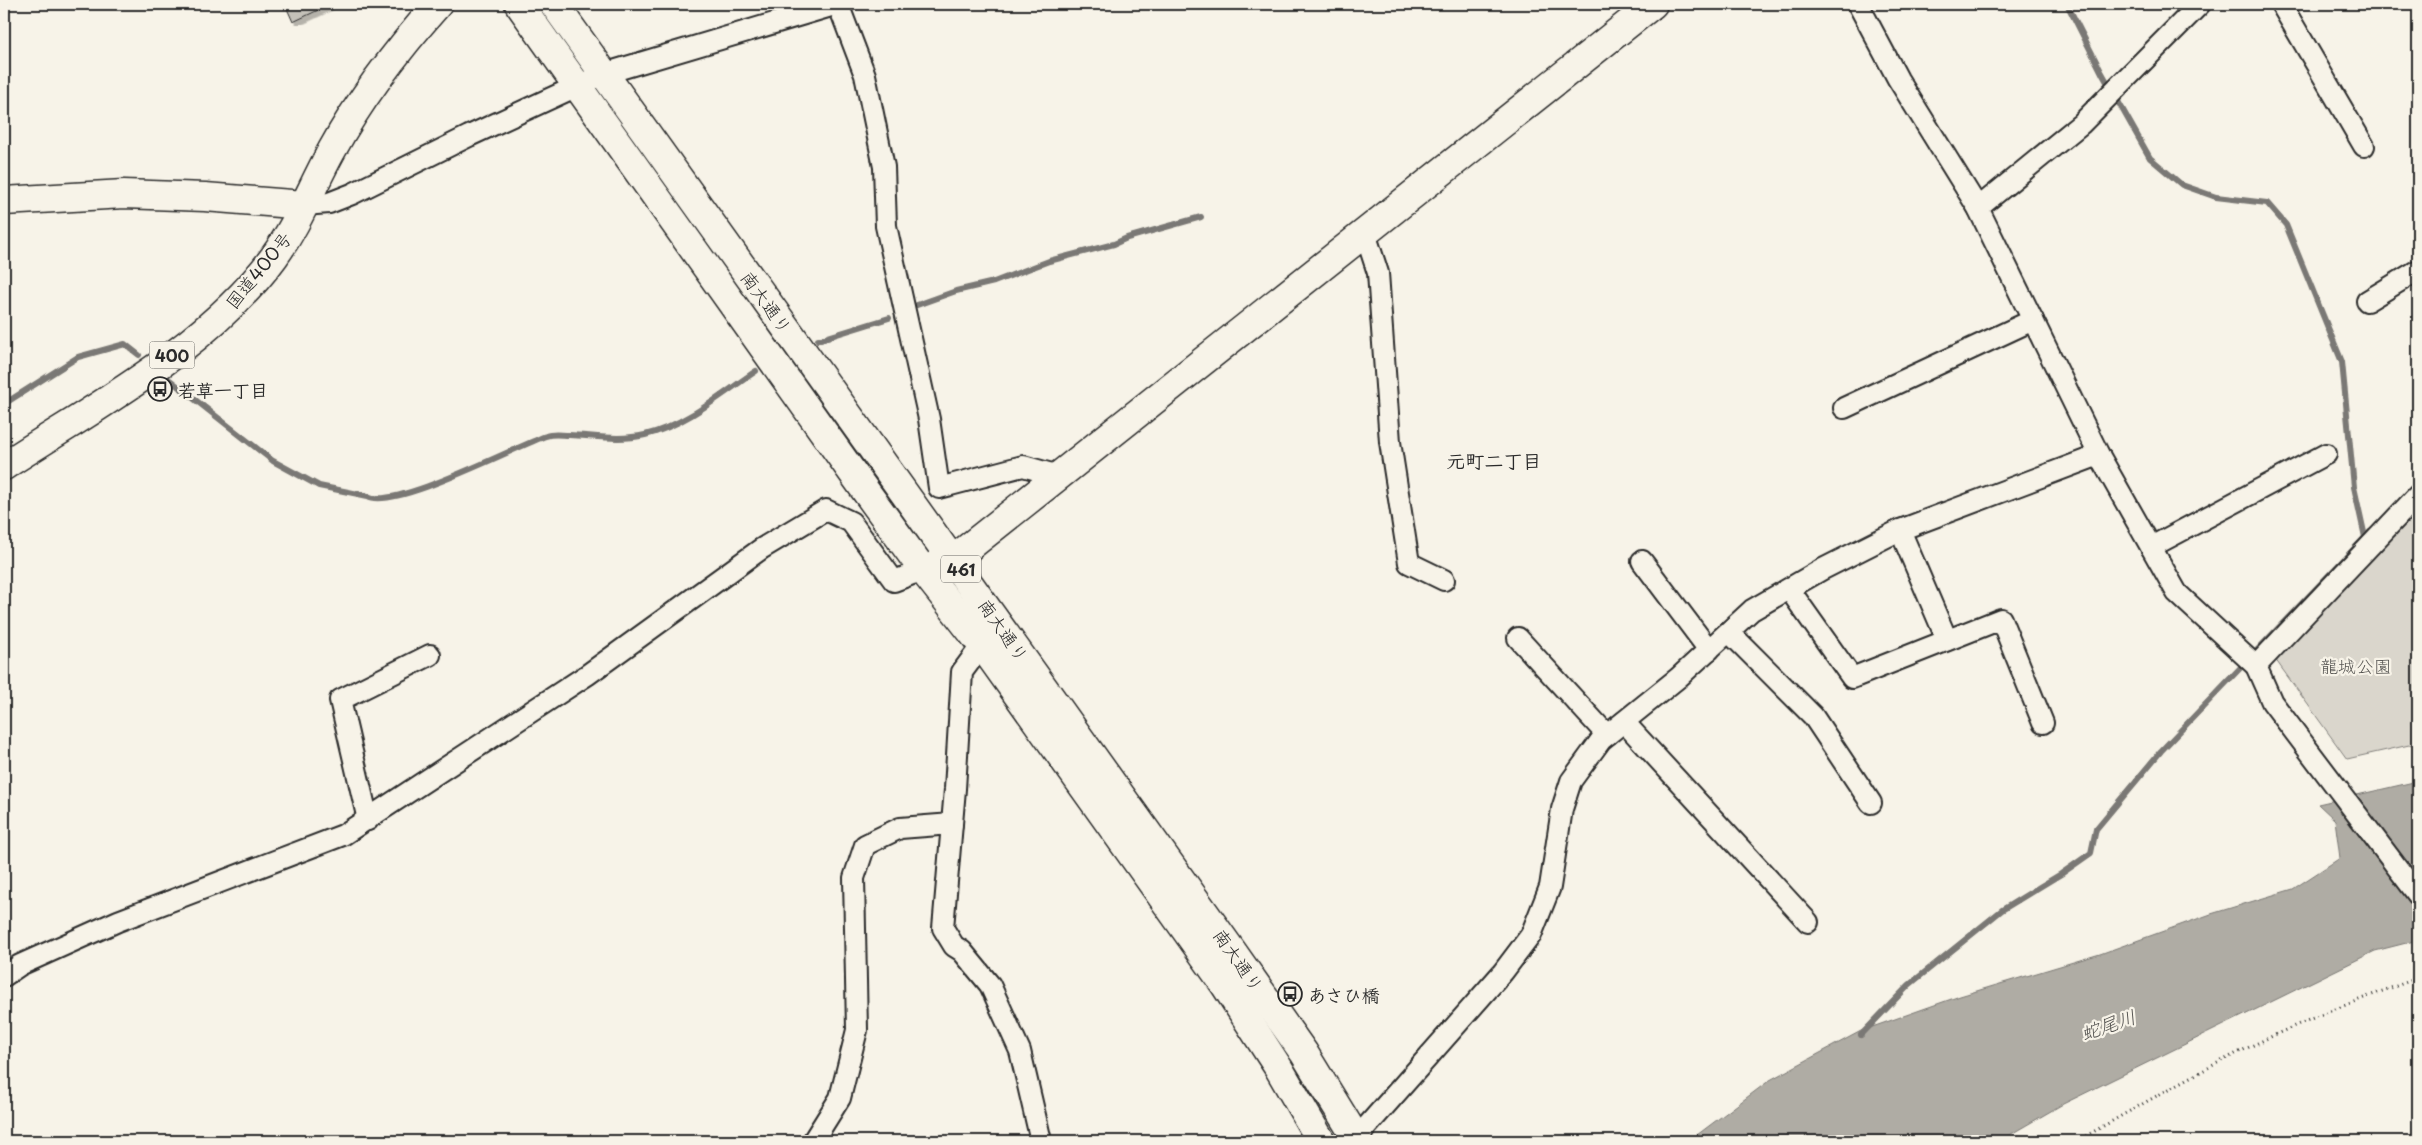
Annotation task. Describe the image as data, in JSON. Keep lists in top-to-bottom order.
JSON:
{
  "streets": {
    "main road": [
      "国道400号",
      "南大通り",
      "400",
      "461"
    ]
  },
  "districts": ["元町二丁目"],
  "water": ["蛇尾川"],
  "parks": ["龍城公園"],
  "places": {
    "bus stop": ["若草一丁目", "あさひ橋"]
  }
}
